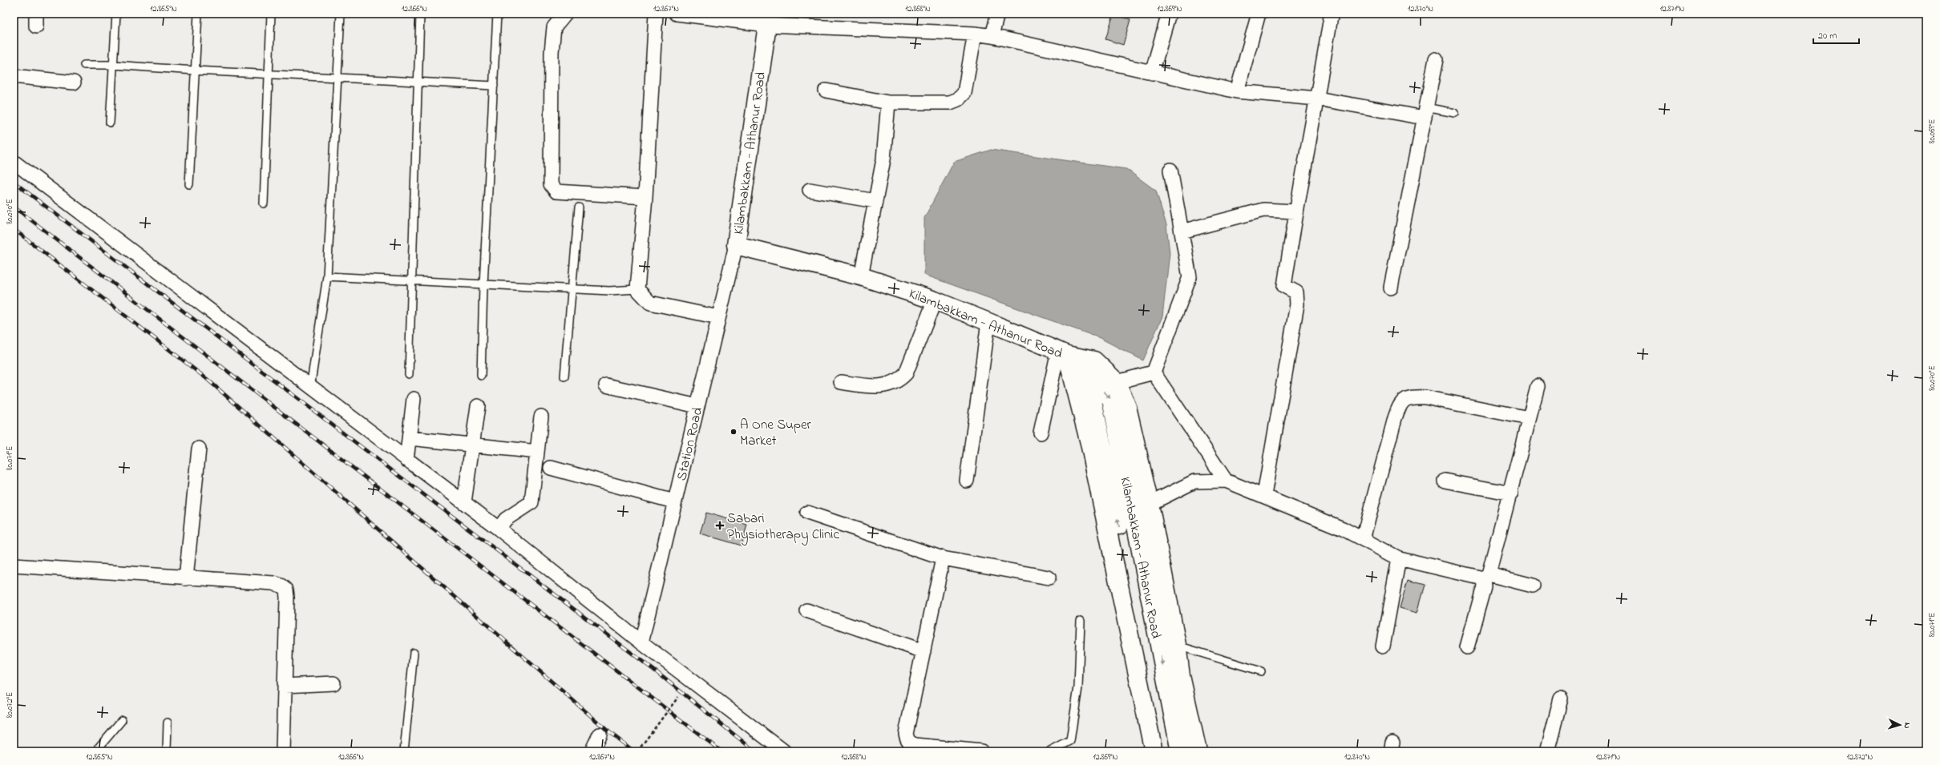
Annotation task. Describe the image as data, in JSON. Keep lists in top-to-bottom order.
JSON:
{
  "streets": {
    "street": ["Kilambakkam - Athanur Road", "Station Road"]
  },
  "crossings": [
    ["Kilambakkam - Athanur Road", "Station Road"]
  ],
  "places": {
    "other": ["A One Super Market"],
    "health": ["Sabari Physiotherapy Clinic"]
  },
  "scale_bar": "20 m",
  "north": "right",
  "coordinates": [
    "12.865°N",
    "12.866°N",
    "12.867°N",
    "12.868°N",
    "12.869°N",
    "12.870°N",
    "12.871°N",
    "80.069°E",
    "80.070°E",
    "80.071°E",
    "80.072°E",
    "12.872°N"
  ]
}
